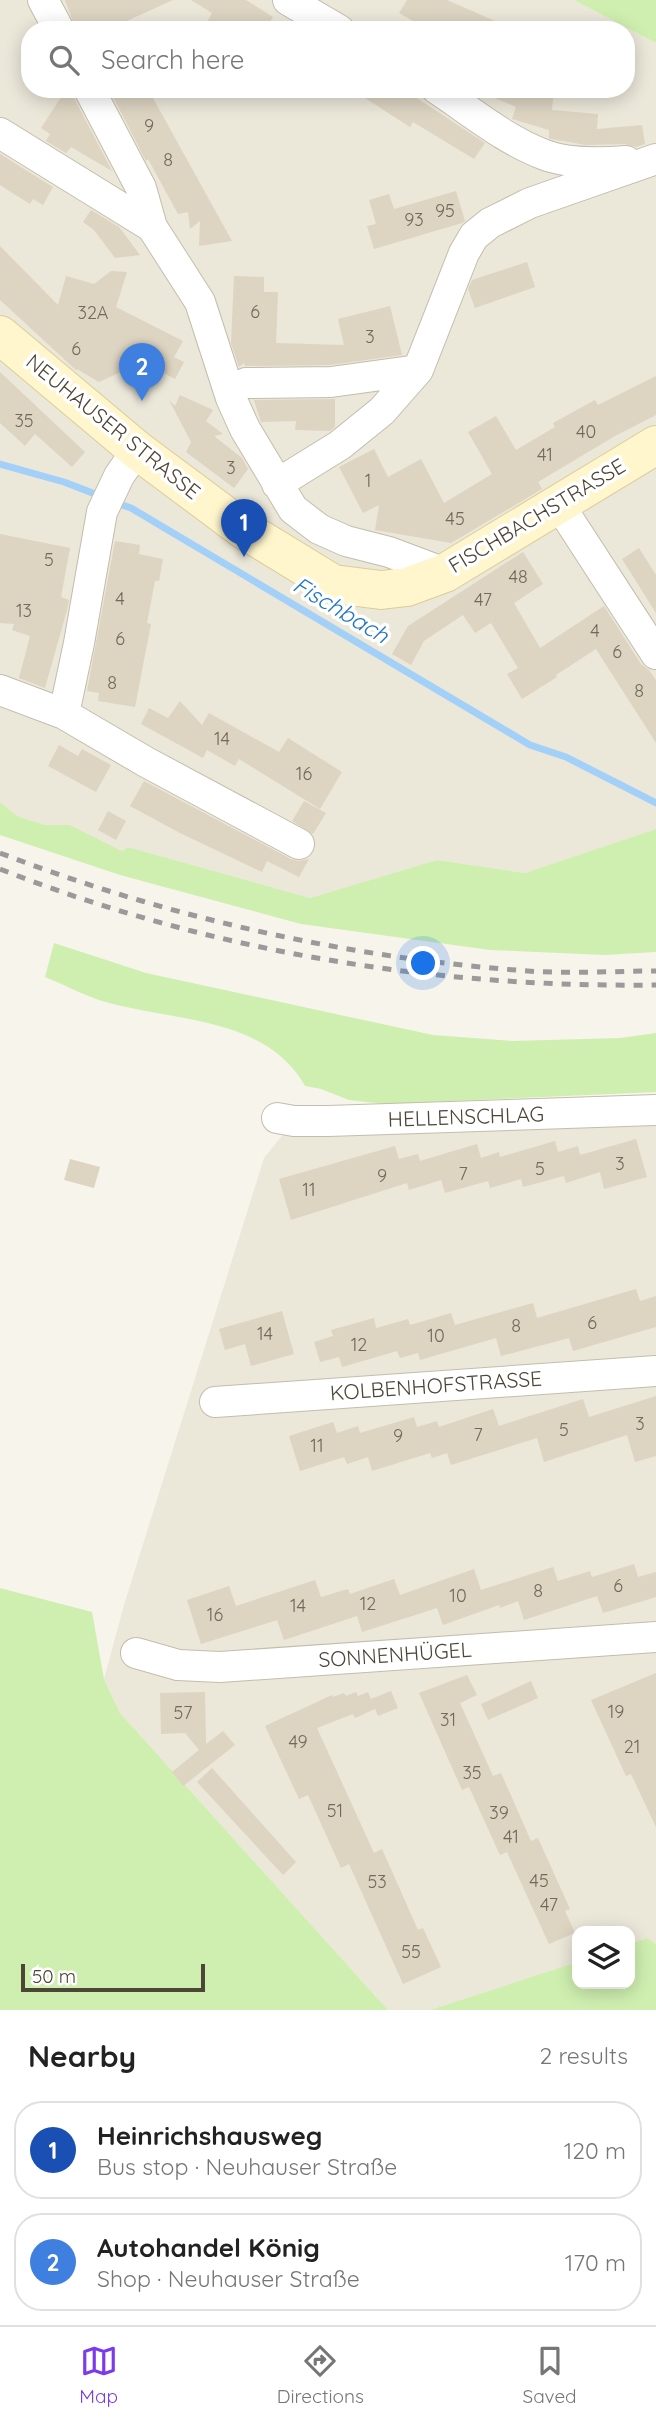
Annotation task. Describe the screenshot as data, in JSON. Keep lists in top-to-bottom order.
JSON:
{
  "streets": {
    "main road": ["NEUHAUSER STRASSE", "FISCHBACHSTRASSE"],
    "street": ["HELLENSCHLAG", "KOLBENHOFSTRASSE", "SONNENHÜGEL"]
  },
  "crossings": [
    ["NEUHAUSER STRASSE", "FISCHBACHSTRASSE"]
  ],
  "water": ["Fischbach"],
  "house_numbers": [
    "9",
    "8",
    "95",
    "93",
    "6",
    "32A",
    "3",
    "6",
    "35",
    "40",
    "41",
    "3",
    "1",
    "45",
    "5",
    "48",
    "4",
    "47",
    "13",
    "4",
    "6",
    "6",
    "8",
    "8",
    "14",
    "16",
    "3",
    "5",
    "7",
    "9",
    "11",
    "6",
    "8",
    "14",
    "10",
    "12",
    "3",
    "5",
    "7",
    "9",
    "11",
    "6",
    "8",
    "10",
    "12",
    "14",
    "16",
    "19",
    "57",
    "31",
    "49",
    "21",
    "35",
    "51",
    "39",
    "41",
    "45",
    "53",
    "47",
    "55"
  ],
  "scale_bar": "50 m",
  "page": {
    "search": "Search here",
    "pins": ["2", "1"],
    "scale": "50 m",
    "heading": ["Nearby", "2 results"],
    "list": [
      {
        "mark": "1",
        "name": "Heinrichshausweg",
        "note": "Bus stop · Neuhauser Straße",
        "value": "120 m"
      },
      {
        "mark": "2",
        "name": "Autohandel König",
        "note": "Shop · Neuhauser Straße",
        "value": "170 m"
      }
    ],
    "nav": ["Map", "Directions", "Saved"]
  }
}
